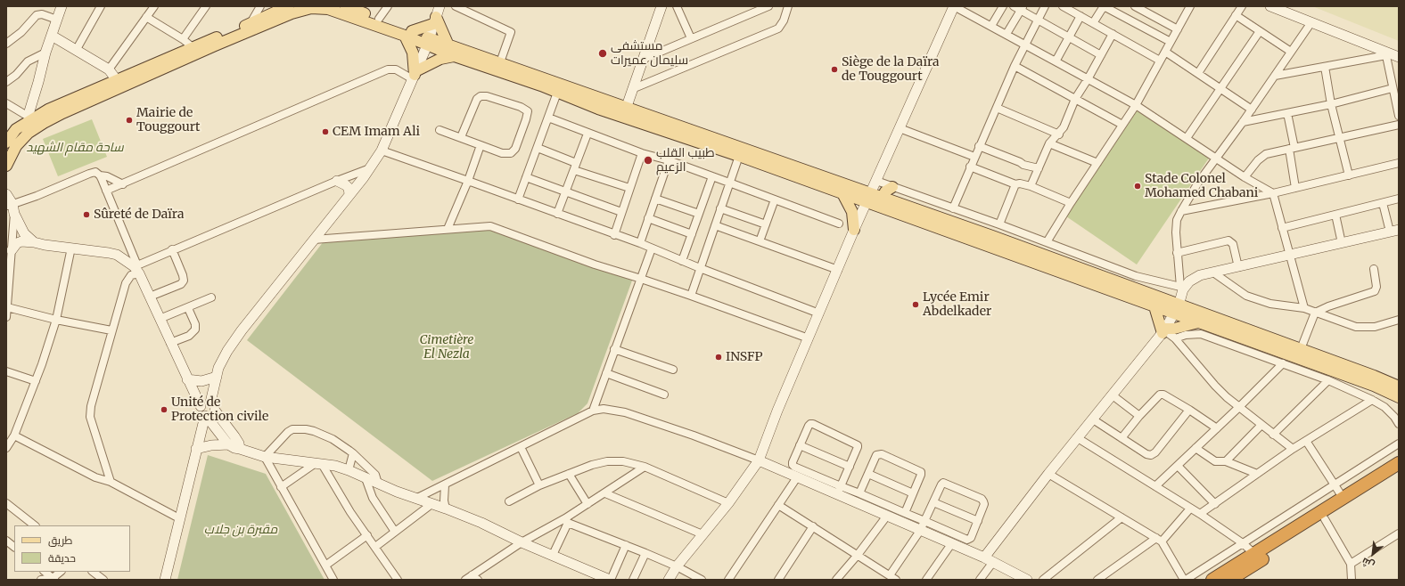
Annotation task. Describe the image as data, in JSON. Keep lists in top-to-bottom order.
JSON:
{
  "parks": ["ساحة مقام الشهيد", "Cimetière El Nezla", "مقبرة بن جلاب"],
  "places": [
    "مستشفى سليمان عميرات",
    "Siège de la Daïra de Touggourt",
    "Mairie de Touggourt",
    "CEM Imam Ali",
    "طبيب القلب الزعيم",
    "Stade Colonel Mohamed Chabani",
    "Sûreté de Daïra",
    "Lycée Emir Abdelkader",
    "INSFP",
    "Unité de Protection civile"
  ],
  "legend": ["طريق", "حديقة"],
  "north": "bottom left"
}
